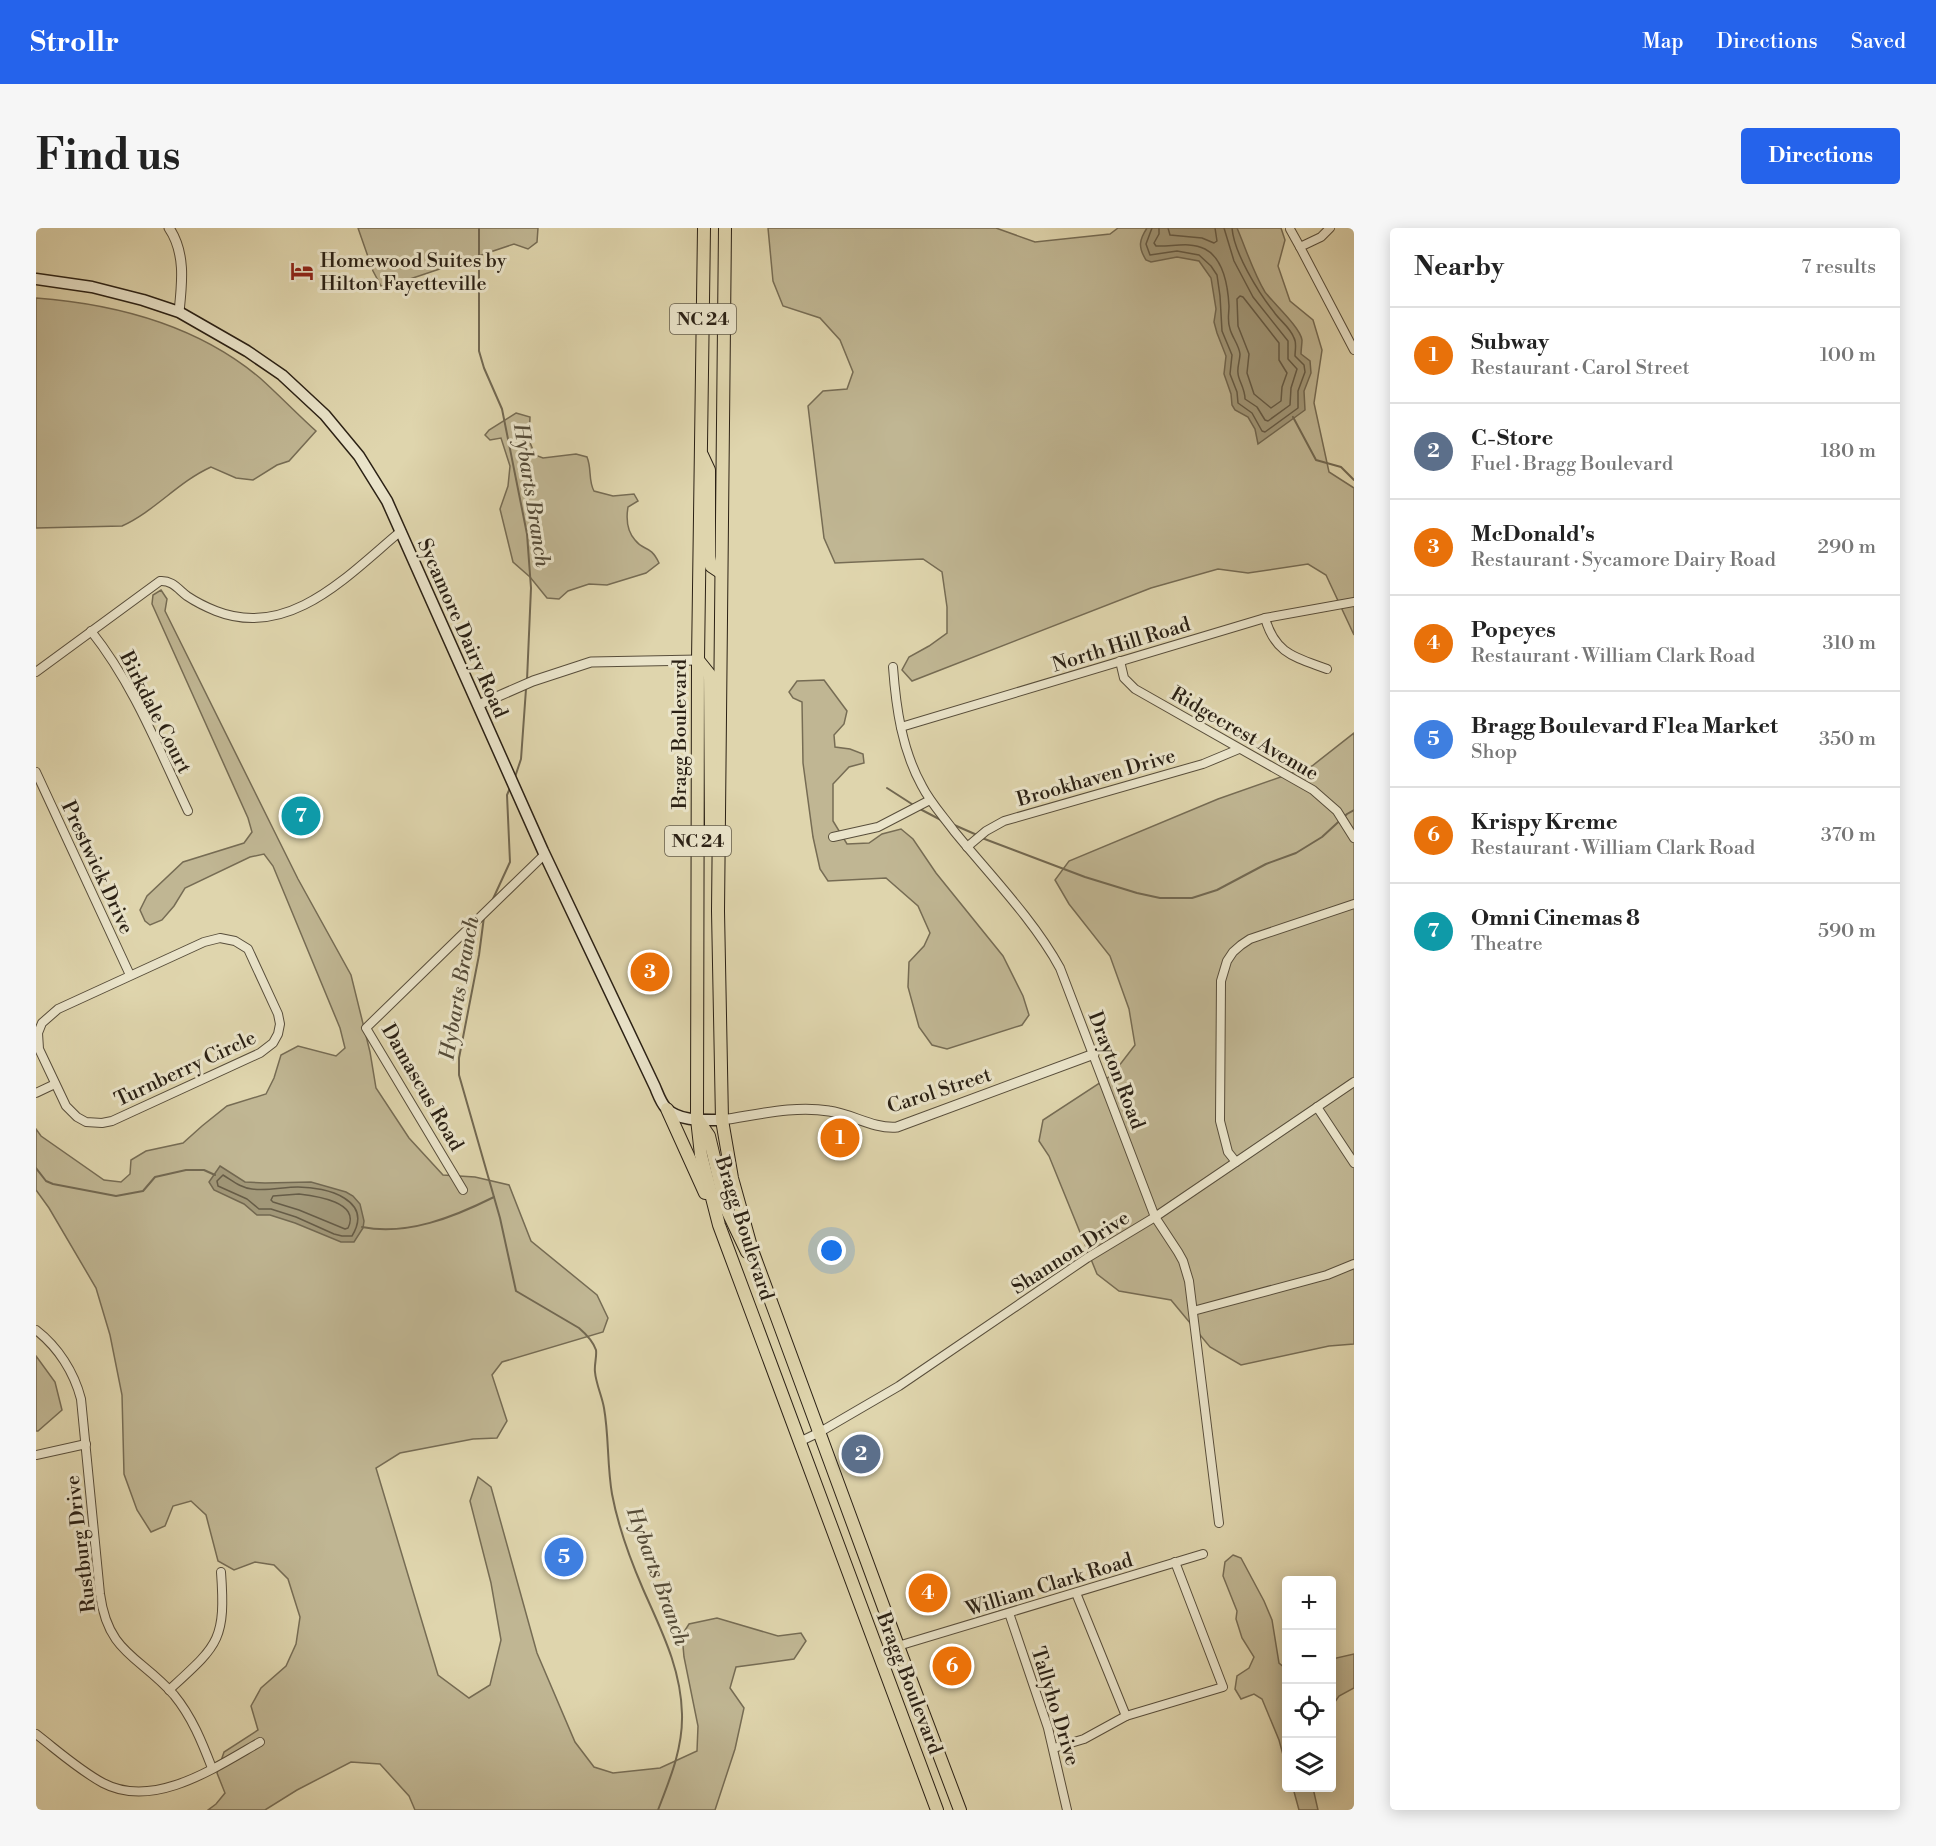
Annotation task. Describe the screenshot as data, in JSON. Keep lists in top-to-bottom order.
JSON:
{
  "streets": {
    "main road": ["NC 24", "Sycamore Dairy Road", "Bragg Boulevard"],
    "street": [
      "North Hill Road",
      "Birkdale Court",
      "Ridgecrest Avenue",
      "Brookhaven Drive",
      "Prestwick Drive",
      "Turnberry Circle",
      "Drayton Road",
      "Damascus Road",
      "Carol Street",
      "Shannon Drive",
      "Rustburg Drive",
      "William Clark Road",
      "Tallyho Drive"
    ]
  },
  "crossings": [
    ["Sycamore Dairy Road", "Damascus Road"],
    ["North Hill Road", "Ridgecrest Avenue"],
    ["North Hill Road", "Drayton Road"],
    ["Ridgecrest Avenue", "Brookhaven Drive"],
    ["Bragg Boulevard", "Carol Street"],
    ["Bragg Boulevard", "Shannon Drive"],
    ["Bragg Boulevard", "William Clark Road"],
    ["Brookhaven Drive", "Drayton Road"],
    ["Prestwick Drive", "Turnberry Circle"],
    ["Drayton Road", "Carol Street"],
    ["Drayton Road", "Shannon Drive"],
    ["William Clark Road", "Tallyho Drive"]
  ],
  "water": ["Hybarts Branch"],
  "places": {
    "hotel": ["Homewood Suites by Hilton Fayetteville"]
  },
  "page": {
    "header": "Strollr",
    "nav": ["Map", "Directions", "Saved"],
    "buttons": "Directions",
    "title": "Find us",
    "heading": ["Nearby", "7 results"],
    "list": [
      {
        "mark": "1",
        "name": "Subway",
        "note": "Restaurant · Carol Street",
        "value": "100 m"
      },
      {
        "mark": "2",
        "name": "C-Store",
        "note": "Fuel · Bragg Boulevard",
        "value": "180 m"
      },
      {
        "mark": "3",
        "name": "McDonald's",
        "note": "Restaurant · Sycamore Dairy Road",
        "value": "290 m"
      },
      {
        "mark": "4",
        "name": "Popeyes",
        "note": "Restaurant · William Clark Road",
        "value": "310 m"
      },
      {
        "mark": "5",
        "name": "Bragg Boulevard Flea Market",
        "note": "Shop",
        "value": "350 m"
      },
      {
        "mark": "6",
        "name": "Krispy Kreme",
        "note": "Restaurant · William Clark Road",
        "value": "370 m"
      },
      {
        "mark": "7",
        "name": "Omni Cinemas 8",
        "note": "Theatre",
        "value": "590 m"
      }
    ],
    "pins": [
      "7",
      "3",
      "1",
      "2",
      "5",
      "4",
      "6"
    ],
    "map_buttons": ["+", "−"]
  }
}
